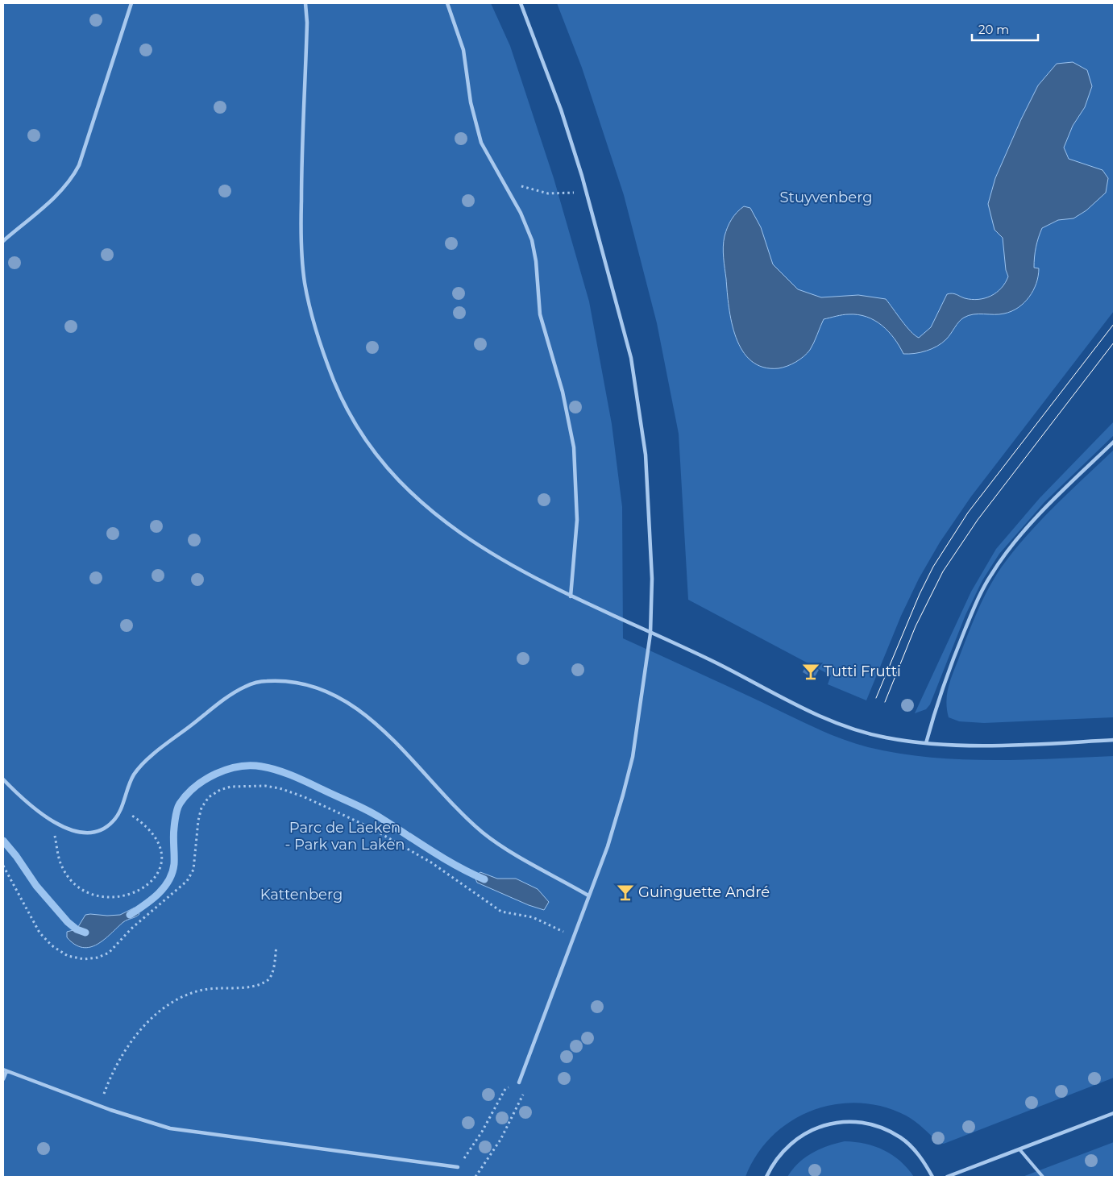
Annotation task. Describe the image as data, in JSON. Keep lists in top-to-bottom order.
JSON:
{
  "parks": ["Stuyvenberg", "Parc de Laeken - Park van Laken", "Kattenberg"],
  "places": {
    "bar": ["Tutti Frutti", "Guinguette André"]
  },
  "scale_bar": "20 m"
}
